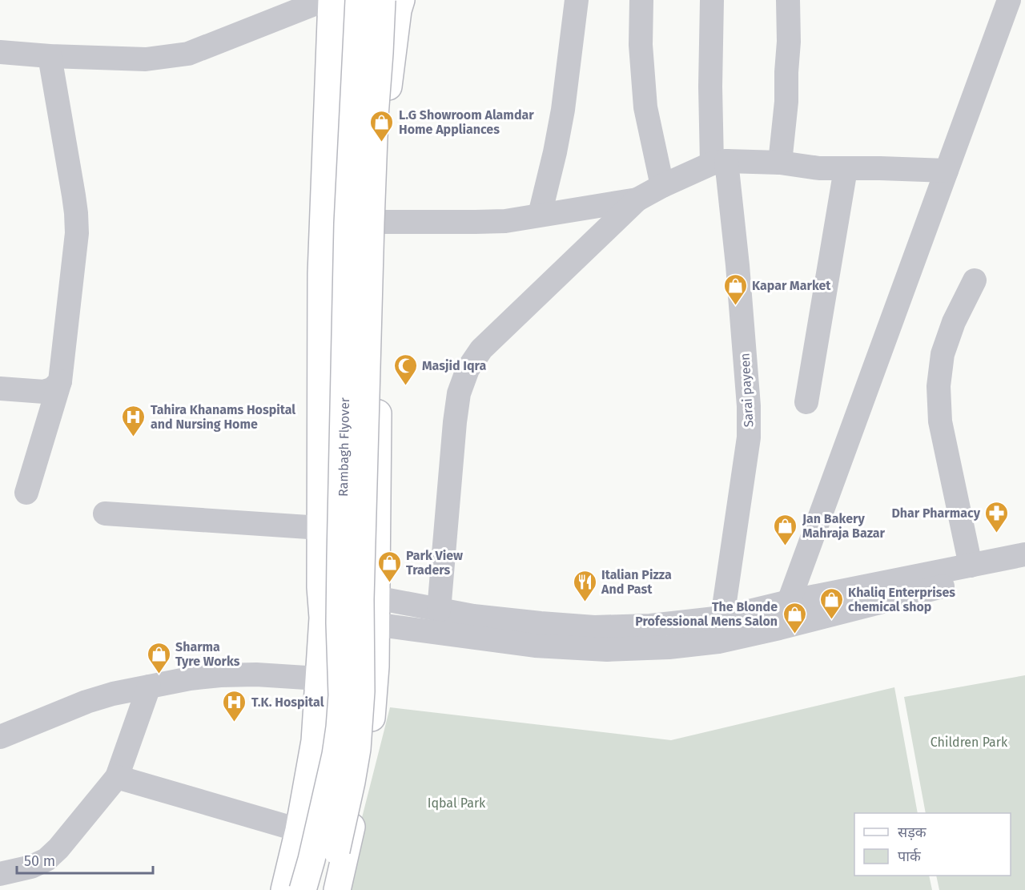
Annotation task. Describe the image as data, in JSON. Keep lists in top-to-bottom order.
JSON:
{
  "streets": {
    "main road": ["Rambagh Flyover"],
    "street": ["Sarai payeen"]
  },
  "parks": ["Children Park", "Iqbal Park"],
  "places": {
    "shop": [
      "L.G Showroom Alamdar Home Appliances",
      "Kapar Market",
      "Jan Bakery Mahraja Bazar",
      "Park View Traders",
      "Khaliq Enterprises chemical shop",
      "The Blonde Professional Mens Salon",
      "Sharma Tyre Works"
    ],
    "mosque": ["Masjid Iqra"],
    "hospital": ["Tahira Khanams Hospital and Nursing Home", "T.K. Hospital"],
    "pharmacy": ["Dhar Pharmacy"],
    "restaurant": ["Italian Pizza And Past"]
  },
  "legend": ["सड़क", "पार्क"],
  "scale_bar": "50 m"
}
